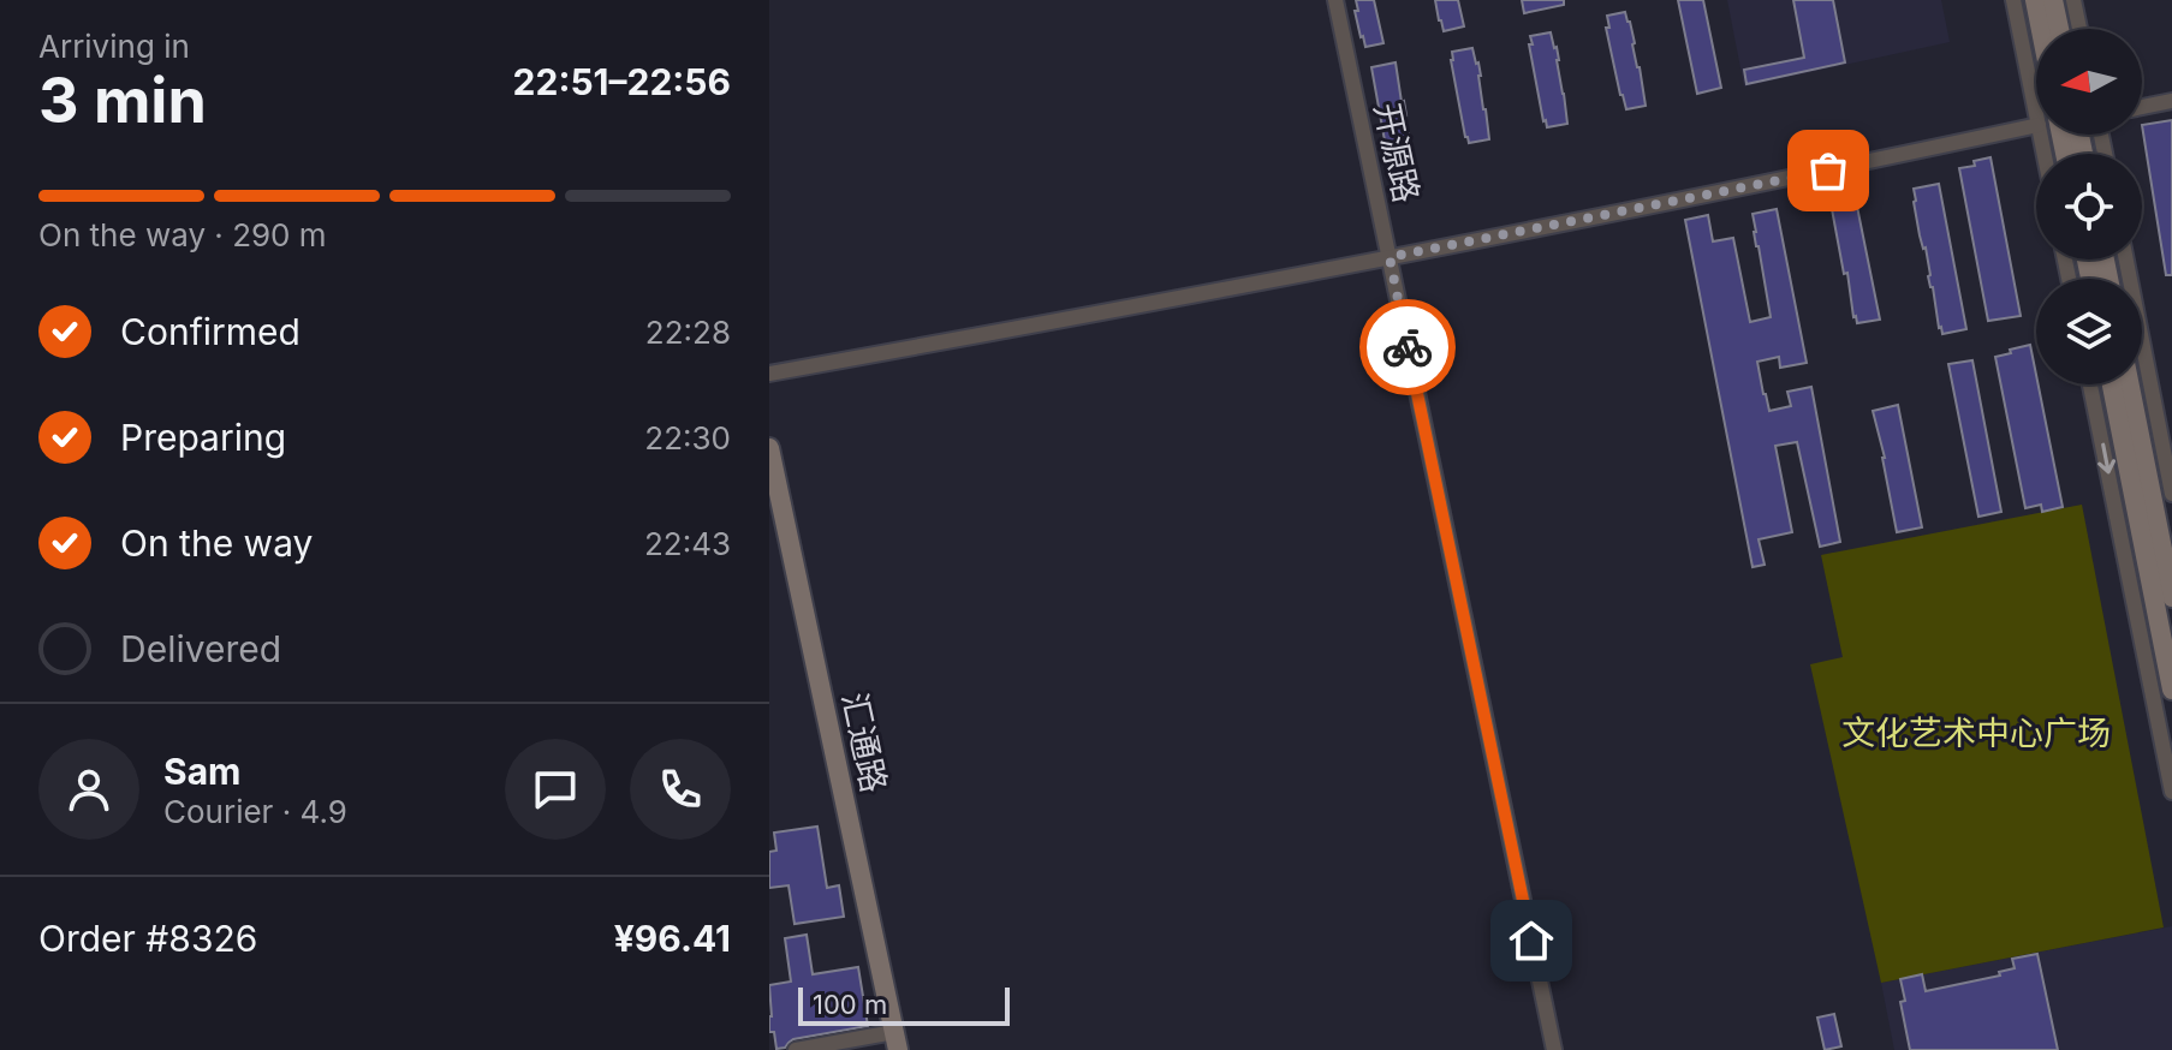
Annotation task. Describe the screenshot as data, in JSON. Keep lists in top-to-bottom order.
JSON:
{
  "streets": {
    "main road": ["汇通路"],
    "street": ["开源路"]
  },
  "parks": ["文化艺术中心广场"],
  "scale_bar": "100 m",
  "north": "left",
  "page": {
    "heading": ["3 min", "Arriving in", "22:51–22:56"],
    "panel": [
      "Sam",
      "Courier · 4.9",
      "Order #8326",
      "¥96.41"
    ],
    "bar": "On the way · 290 m",
    "list": [
      ["Confirmed", "22:28"],
      ["Preparing", "22:30"],
      ["On the way", "22:43"],
      "Delivered"
    ],
    "scale": "100 m"
  }
}
